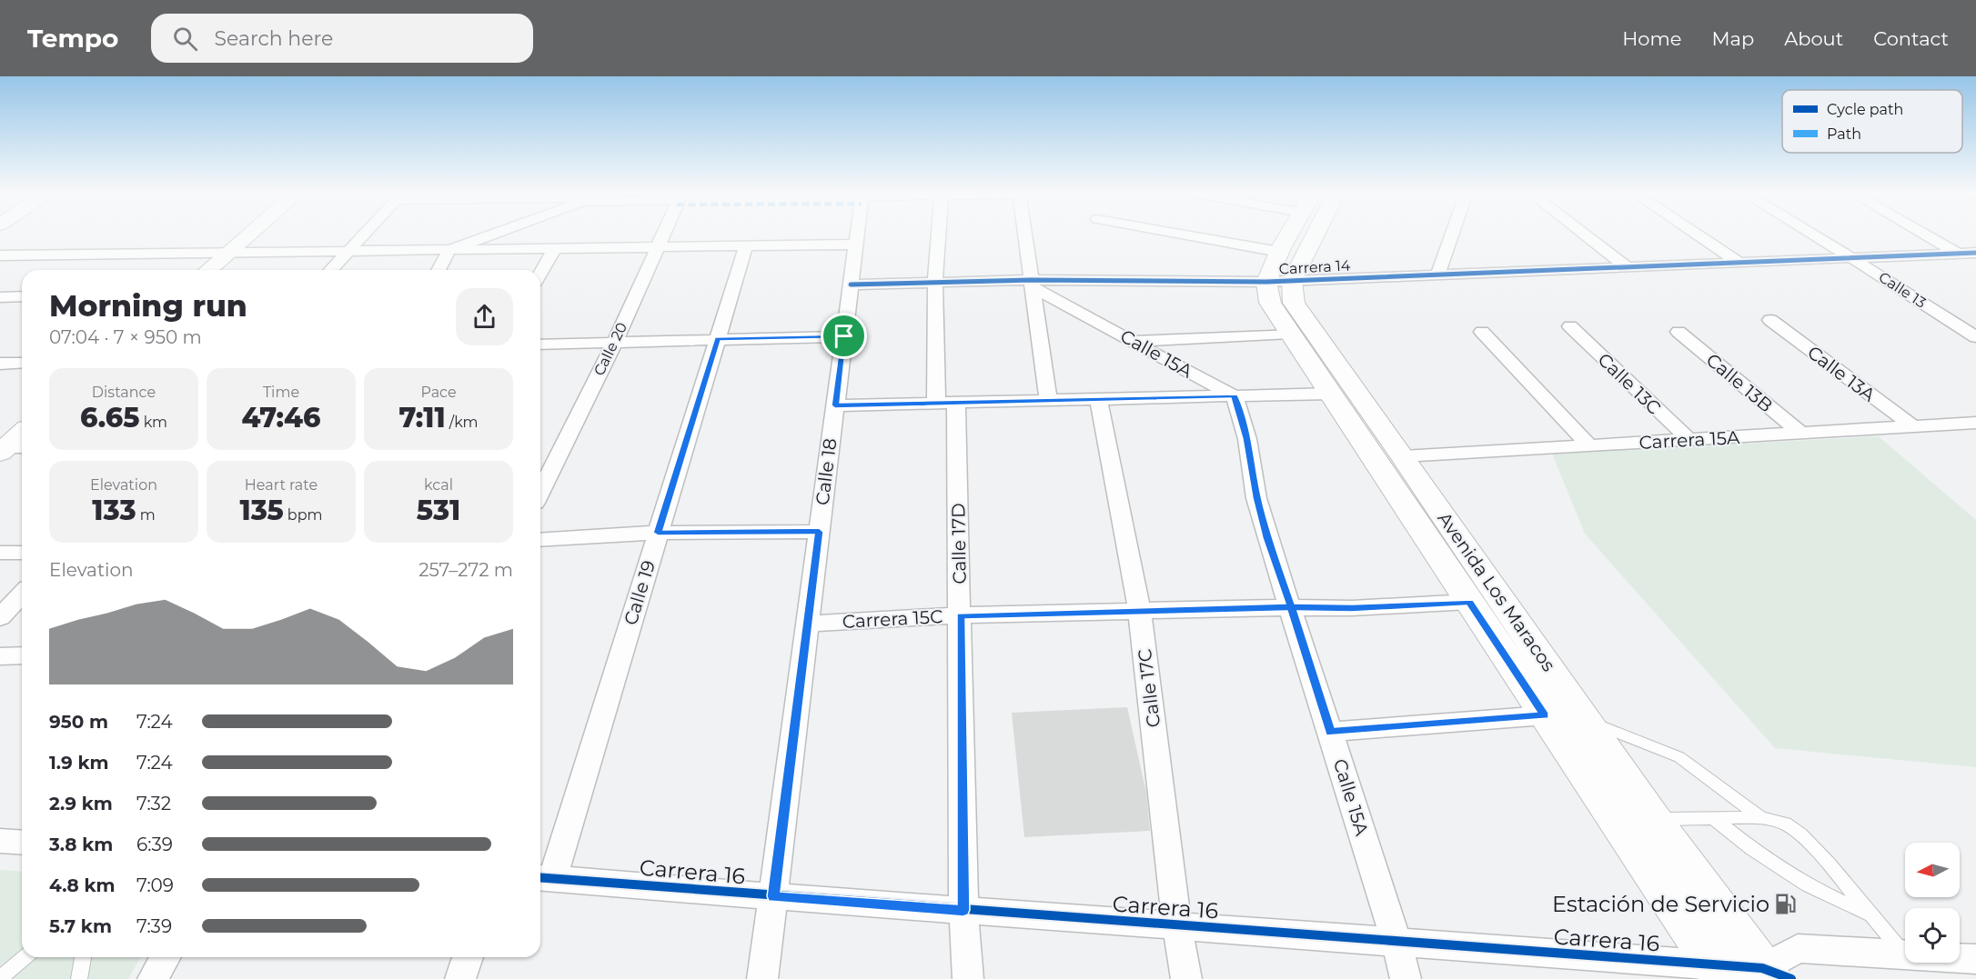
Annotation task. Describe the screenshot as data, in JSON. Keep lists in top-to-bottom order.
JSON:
{
  "streets": {
    "street": [
      "Carrera 14",
      "Calle 13",
      "Calle 20",
      "Calle 15A",
      "Calle 13A",
      "Calle 13B",
      "Calle 13C",
      "Carrera 15A",
      "Calle 18",
      "Calle 17D",
      "Avenida Los Maracos",
      "Calle 19",
      "Carrera 15C",
      "Calle 17C",
      "Carrera 16"
    ]
  },
  "crossings": [
    ["Carrera 14", "Calle 13"],
    ["Carrera 14", "Calle 15A"],
    ["Carrera 14", "Calle 18"],
    ["Carrera 14", "Calle 17D"],
    ["Carrera 14", "Avenida Los Maracos"],
    ["Calle 15A", "Carrera 15C"],
    ["Calle 15A", "Carrera 16"],
    ["Calle 13A", "Carrera 15A"],
    ["Calle 13B", "Carrera 15A"],
    ["Calle 13C", "Carrera 15A"],
    ["Carrera 15A", "Avenida Los Maracos"],
    ["Calle 18", "Carrera 15C"],
    ["Calle 18", "Carrera 16"],
    ["Calle 17D", "Carrera 15C"],
    ["Calle 17D", "Carrera 16"],
    ["Avenida Los Maracos", "Carrera 15C"],
    ["Avenida Los Maracos", "Carrera 16"],
    ["Calle 19", "Carrera 16"],
    ["Carrera 15C", "Calle 17C"],
    ["Calle 17C", "Carrera 16"]
  ],
  "places": {
    "fuel station": ["Estación de Servicio"]
  },
  "legend": ["Cycle path", "Path"],
  "north": "left",
  "page": {
    "header": "Tempo",
    "search": "Search here",
    "nav": [
      "Home",
      "Map",
      "About",
      "Contact"
    ],
    "heading": ["Morning run", "07:04 · 7 × 950 m"],
    "stats": [
      ["Distance", "6.65 km"],
      ["Time", "47:46"],
      ["Pace", "7:11 /km"],
      ["Elevation", "133 m"],
      ["Heart rate", "135 bpm"],
      ["kcal", "531"]
    ],
    "chart": ["Elevation", "257–272 m"],
    "list": [
      {
        "name": "950 m",
        "note": "7:24"
      },
      {
        "name": "1.9 km",
        "note": "7:24"
      },
      {
        "name": "2.9 km",
        "note": "7:32"
      },
      {
        "name": "3.8 km",
        "note": "6:39"
      },
      {
        "name": "4.8 km",
        "note": "7:09"
      },
      {
        "name": "5.7 km",
        "note": "7:39"
      }
    ]
  }
}
